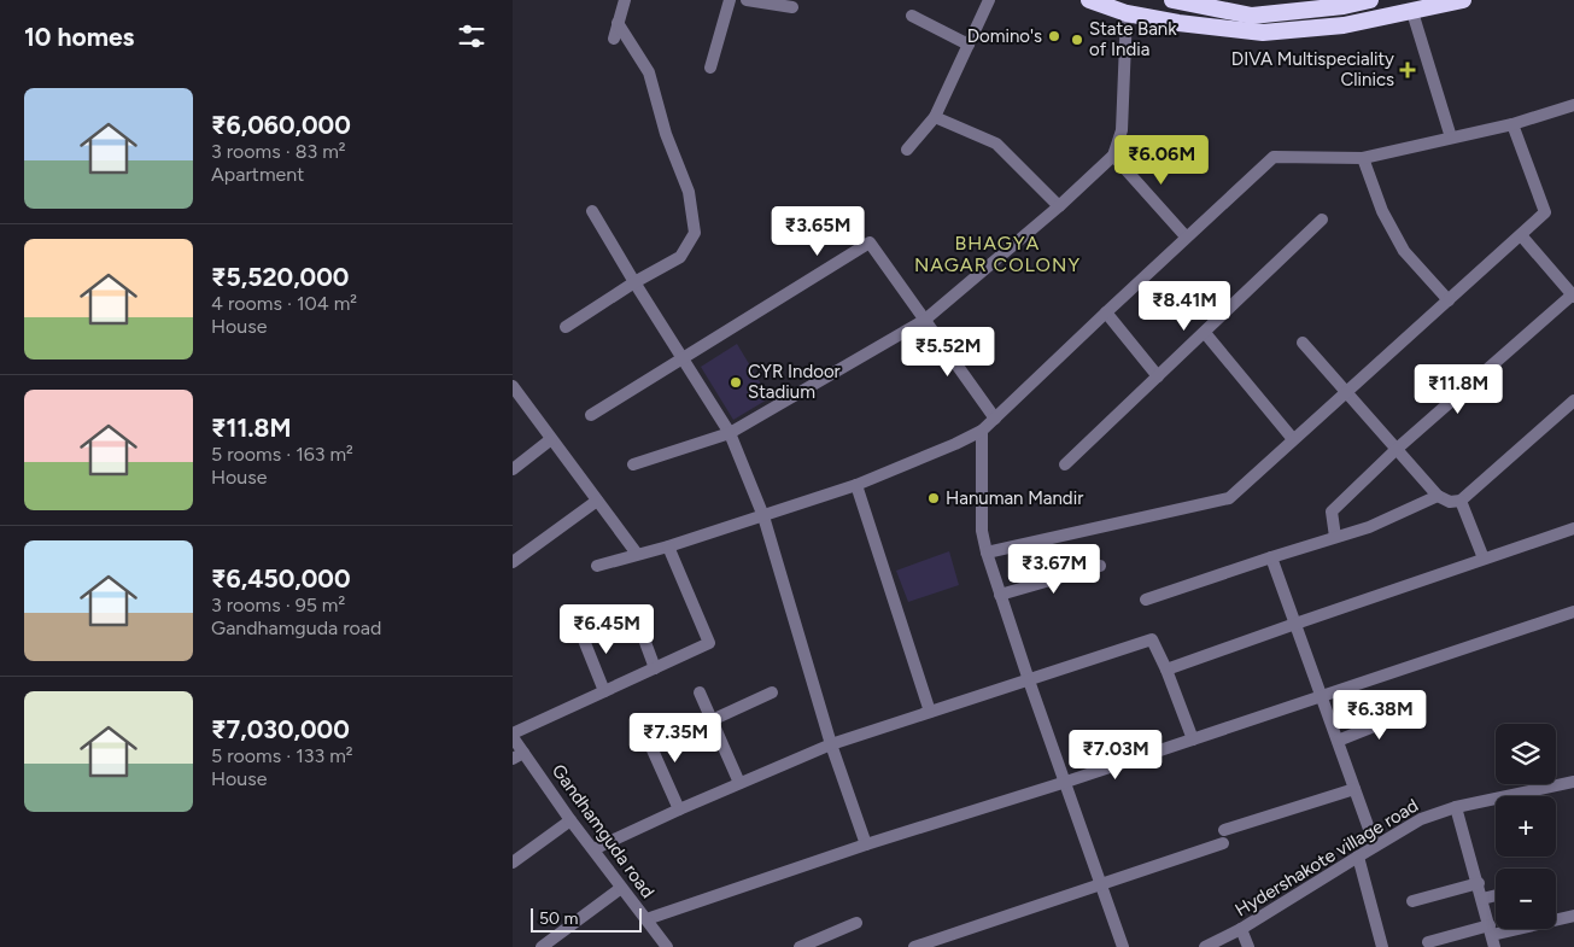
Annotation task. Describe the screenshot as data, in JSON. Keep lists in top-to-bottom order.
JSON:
{
  "streets": {
    "street": ["Gandhamguda road", "Hydershakote village road"]
  },
  "districts": ["BHAGYA NAGAR COLONY"],
  "places": {
    "other": [
      "Domino's",
      "State Bank of India",
      "CYR Indoor Stadium",
      "Hanuman Mandir"
    ],
    "health": ["DIVA Multispeciality Clinics"]
  },
  "scale_bar": "50 m",
  "page": {
    "heading": "10 homes",
    "list": [
      {
        "name": "₹6,060,000",
        "note": "3 rooms · 83 m² · Apartment"
      },
      {
        "name": "₹5,520,000",
        "note": "4 rooms · 104 m² · House"
      },
      {
        "name": "₹11.8M",
        "note": "5 rooms · 163 m² · House"
      },
      {
        "name": "₹6,450,000",
        "note": "3 rooms · 95 m² · Gandhamguda road"
      },
      {
        "name": "₹7,030,000",
        "note": "5 rooms · 133 m² · House"
      }
    ],
    "price": [
      "₹6.06M",
      "₹3.65M",
      "₹8.41M",
      "₹5.52M",
      "₹11.8M",
      "₹3.67M",
      "₹6.45M",
      "₹6.38M",
      "₹7.35M",
      "₹7.03M"
    ],
    "map_buttons": ["+", "−"],
    "scale": "50 m"
  }
}
